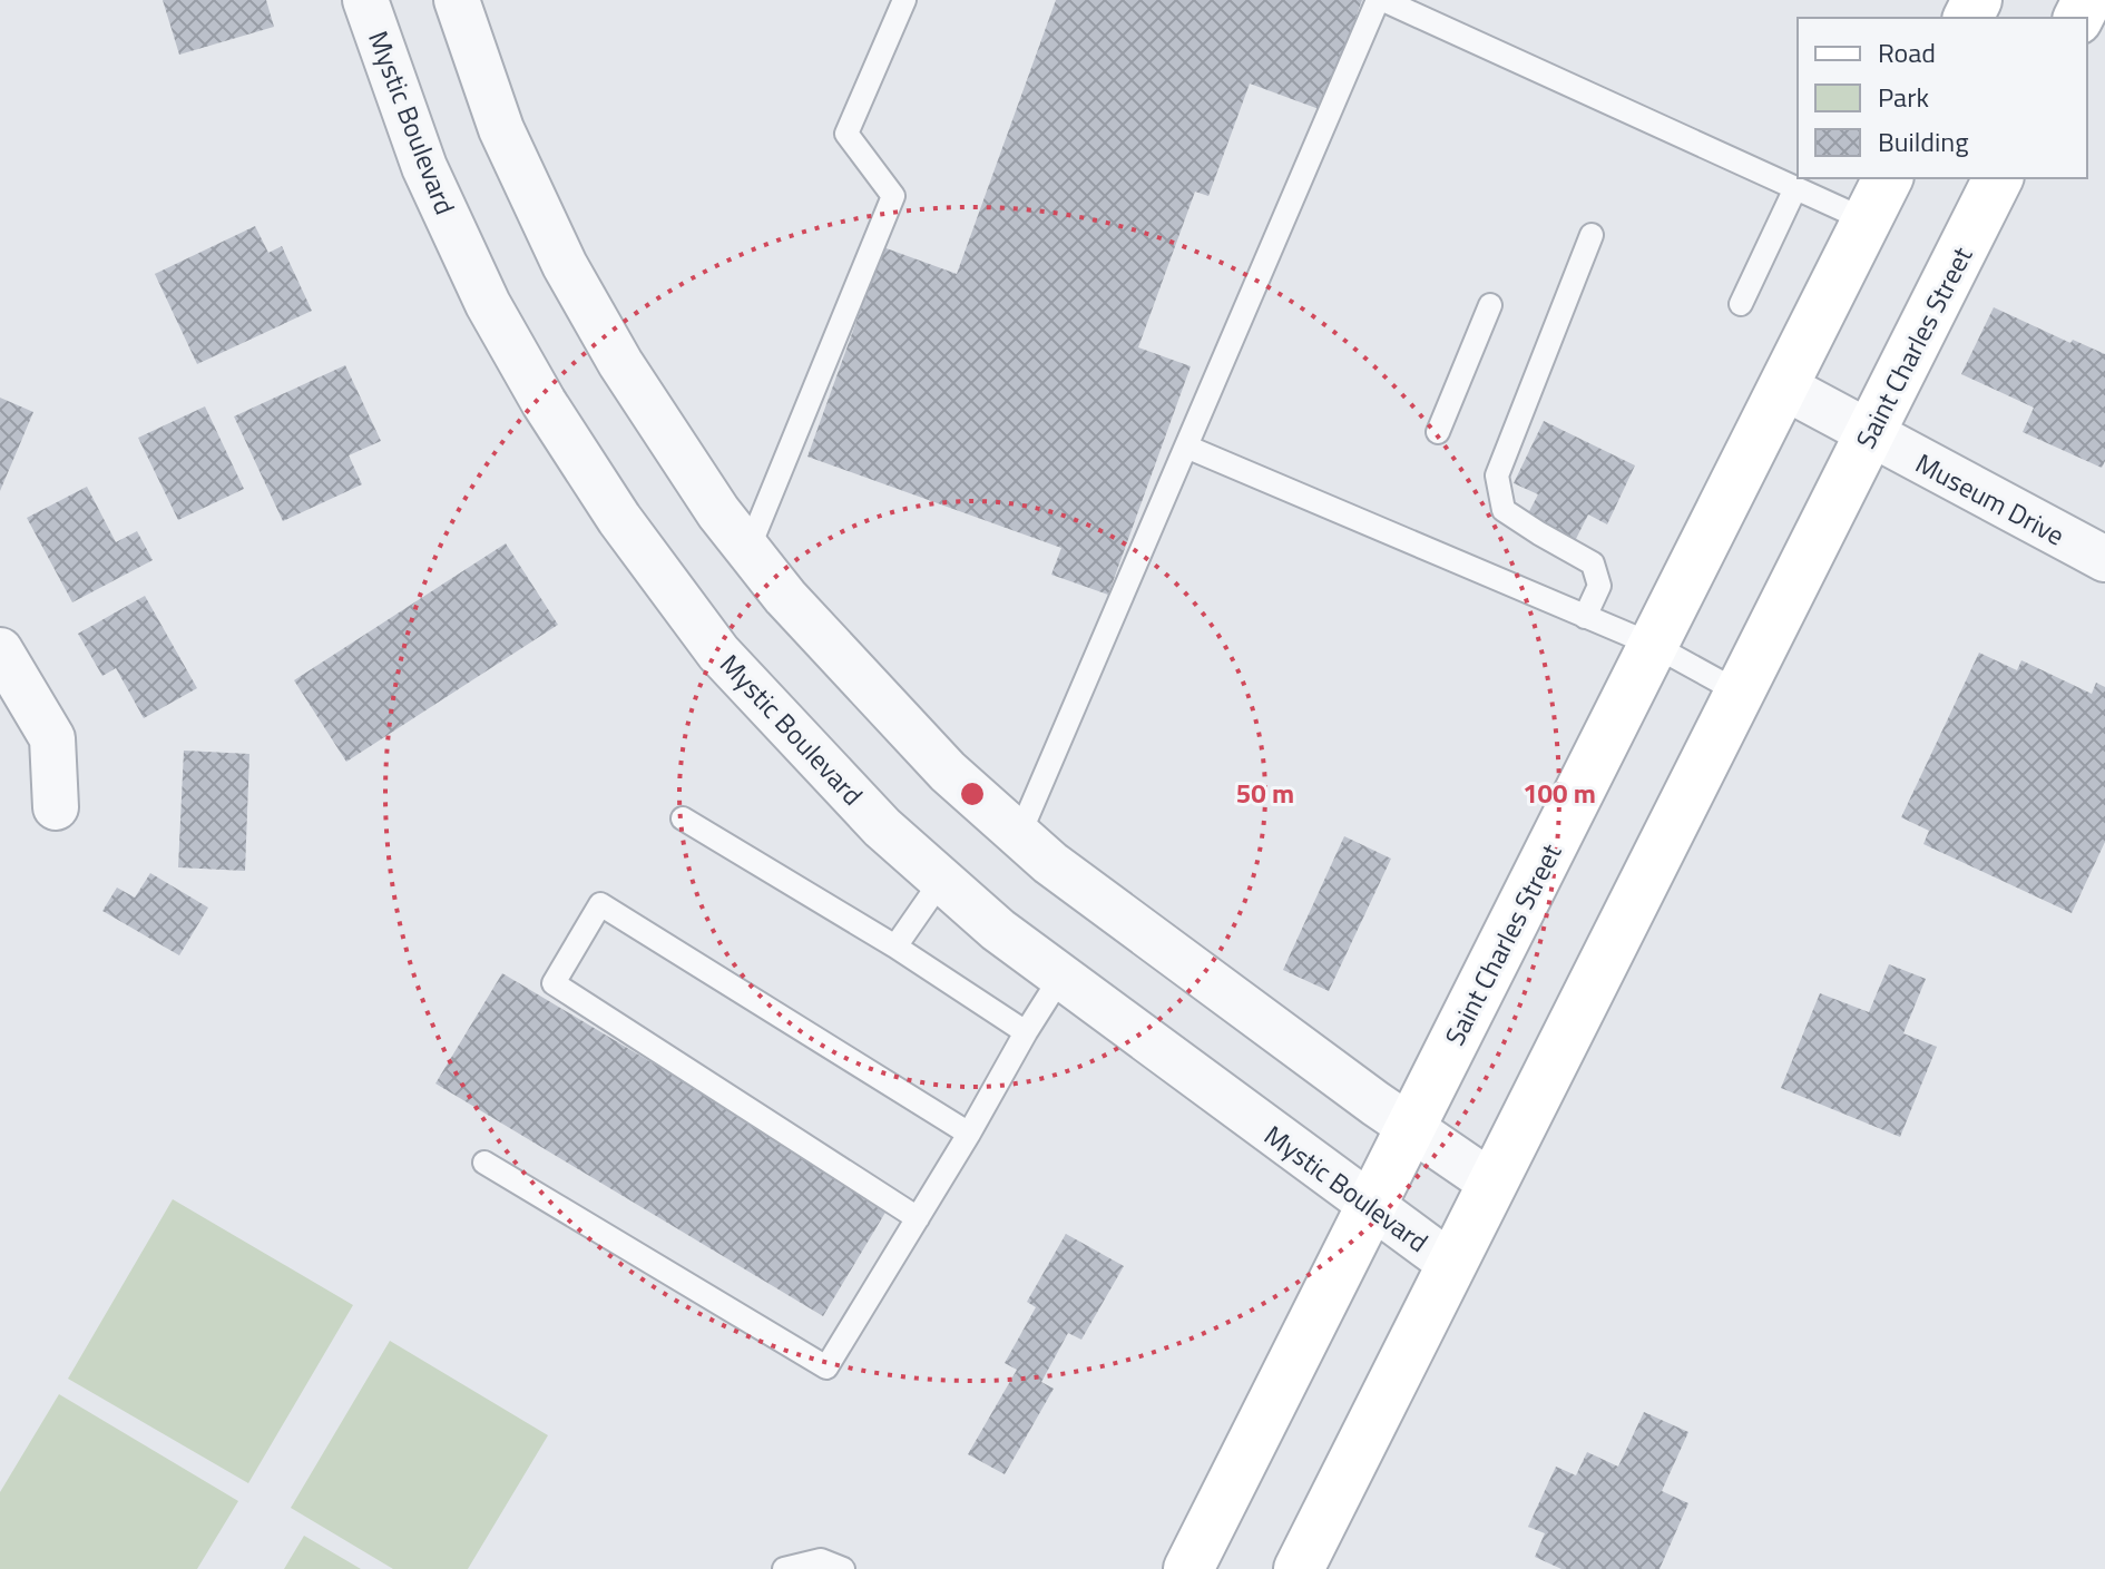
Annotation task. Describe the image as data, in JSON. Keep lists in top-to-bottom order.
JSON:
{
  "streets": {
    "street": ["Mystic Boulevard", "Saint Charles Street", "Museum Drive"]
  },
  "crossings": [
    ["Mystic Boulevard", "Saint Charles Street"],
    ["Saint Charles Street", "Museum Drive"]
  ],
  "legend": ["Road", "Park", "Building"],
  "rings": ["50 m", "100 m"]
}
